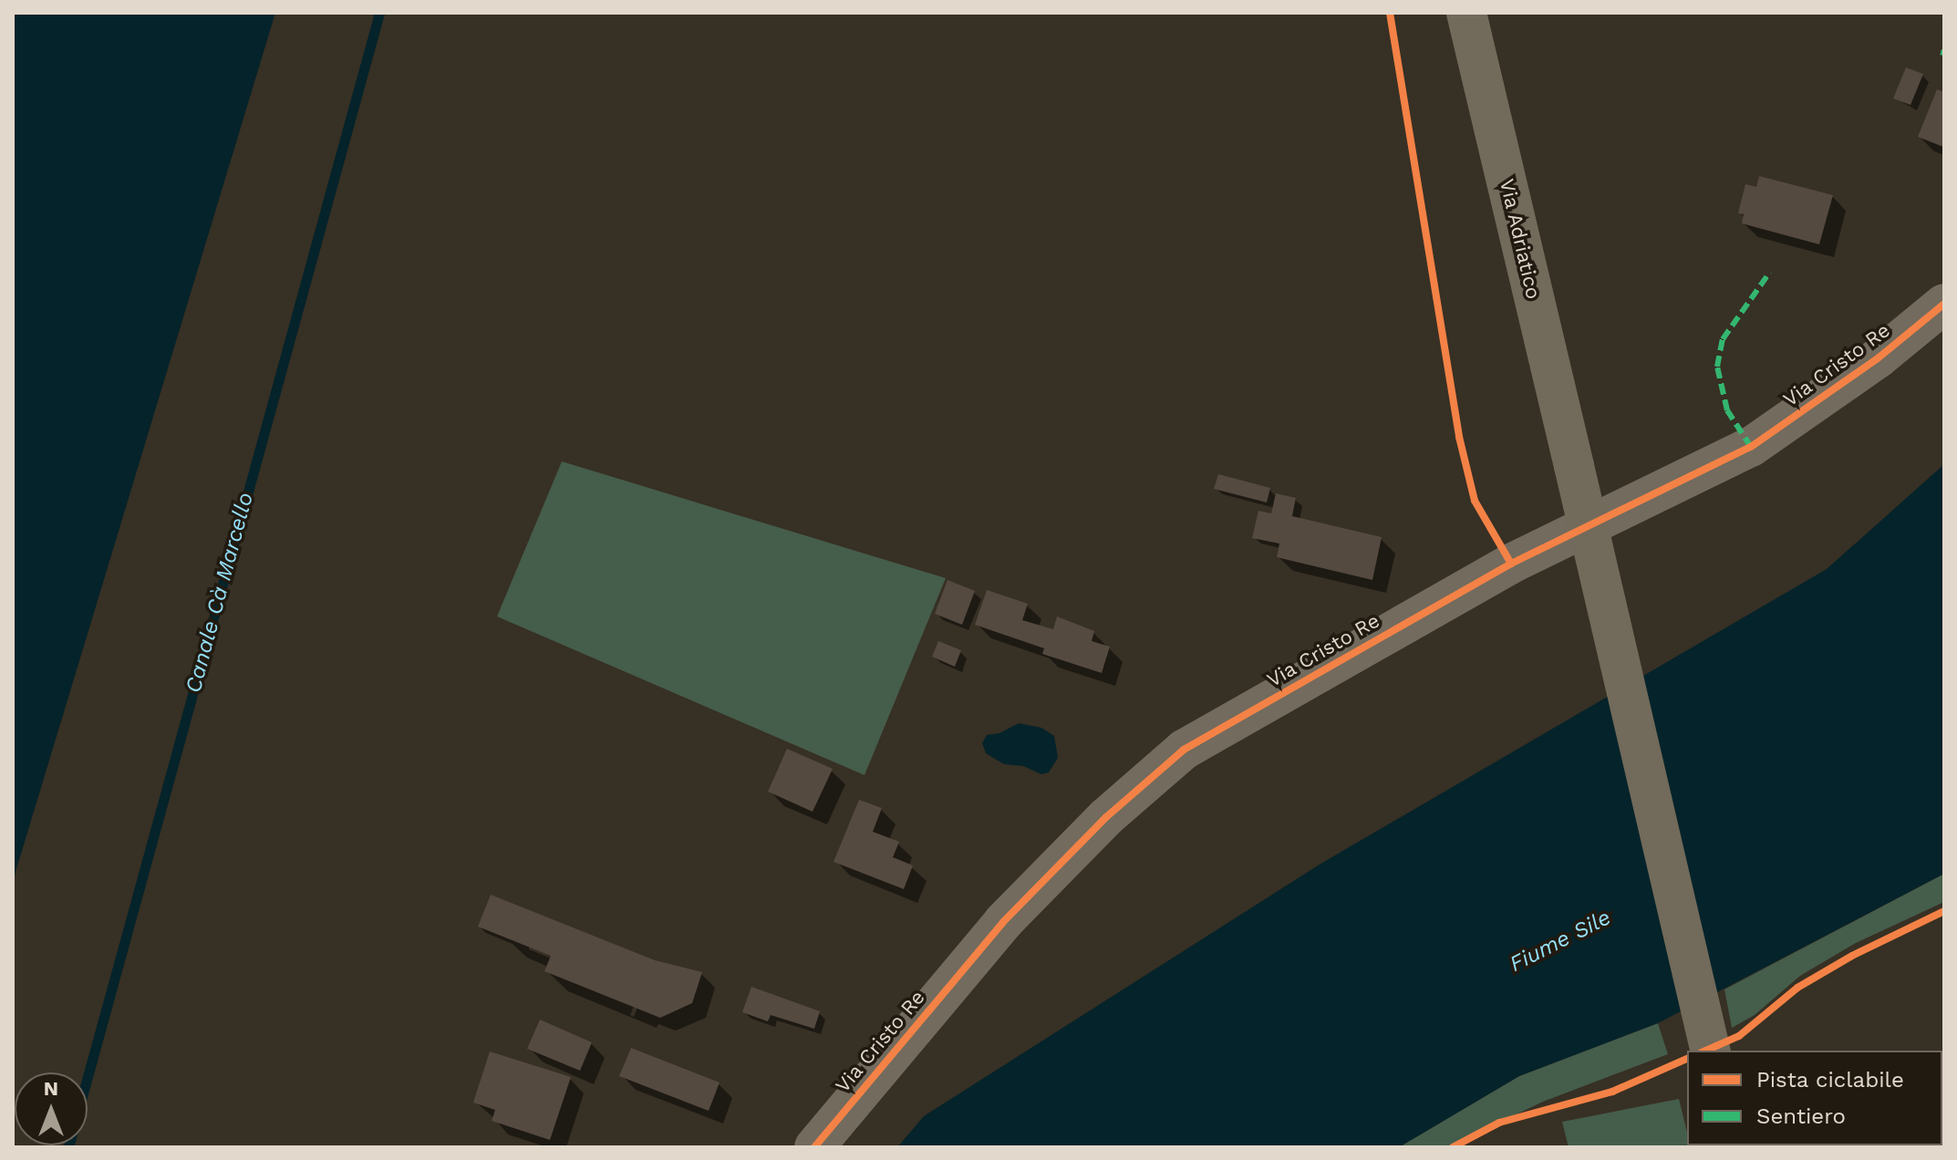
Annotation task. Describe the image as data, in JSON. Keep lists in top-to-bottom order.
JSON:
{
  "streets": {
    "main road": ["Via Adriatico"],
    "street": ["Via Cristo Re"]
  },
  "water": ["Canale Cà Marcello", "Fiume Sile"],
  "legend": ["Pista ciclabile", "Sentiero"],
  "north": "top"
}
